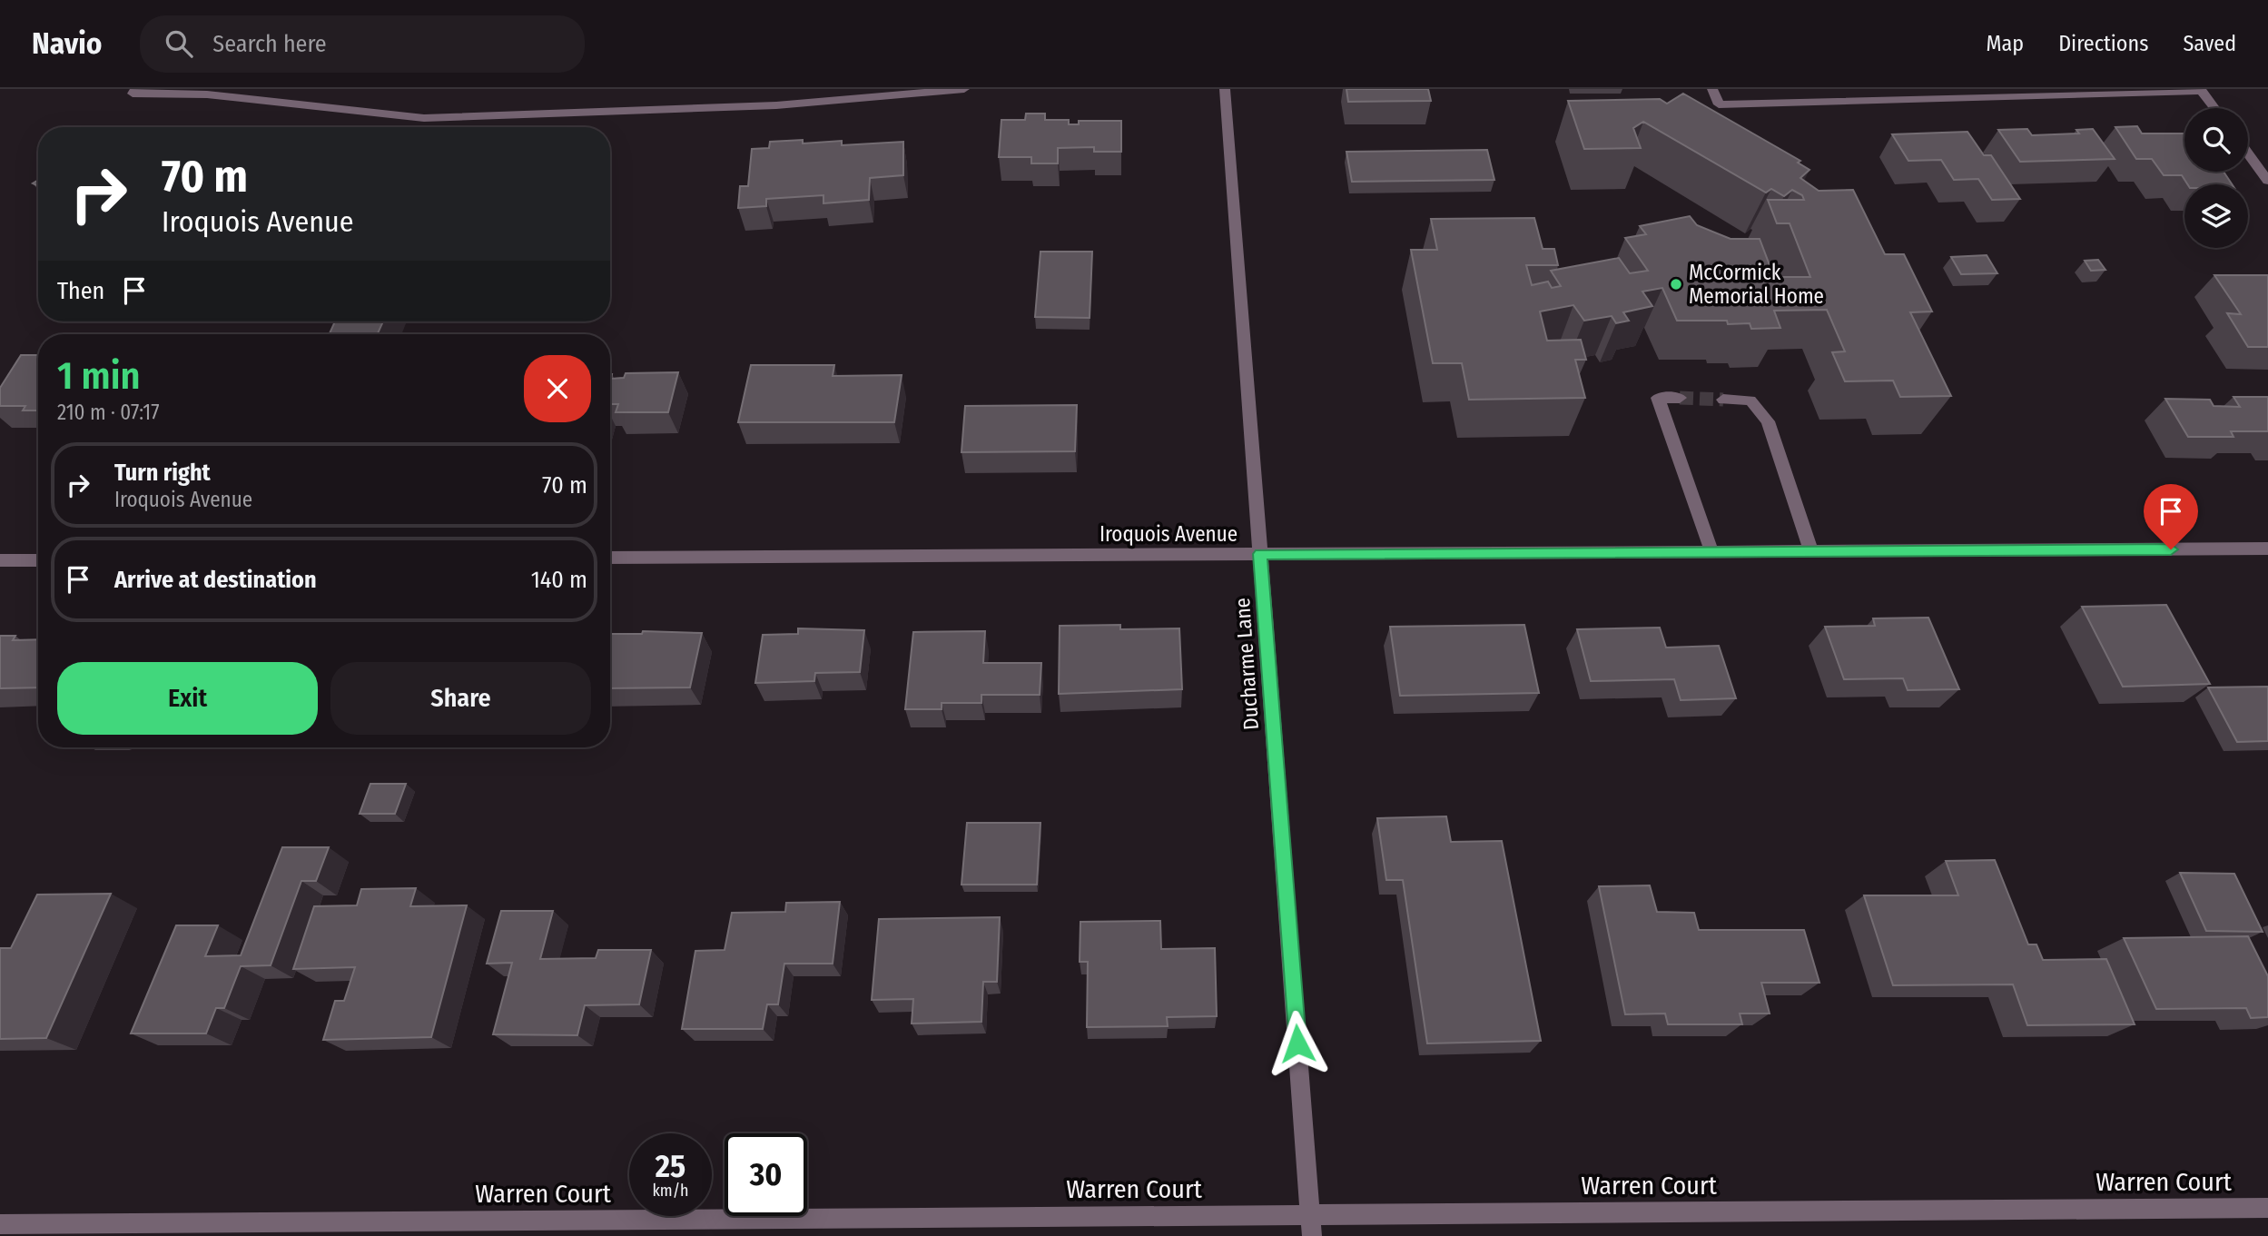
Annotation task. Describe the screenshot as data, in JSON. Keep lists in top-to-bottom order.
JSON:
{
  "streets": {
    "street": ["Iroquois Avenue", "Ducharme Lane", "Warren Court"]
  },
  "crossings": [
    ["Iroquois Avenue", "Ducharme Lane"],
    ["Ducharme Lane", "Warren Court"]
  ],
  "places": ["McCormick Memorial Home"],
  "page": {
    "header": "Navio",
    "search": "Search here",
    "nav": ["Map", "Directions", "Saved"],
    "turn": ["70 m", "Iroquois Avenue"],
    "then": "Then",
    "heading": ["1 min", "210 m · 07:17"],
    "list": [
      {
        "name": "Turn right",
        "note": "Iroquois Avenue",
        "value": "70 m"
      },
      {
        "name": "Arrive at destination",
        "value": "140 m"
      }
    ],
    "buttons": ["Exit", "Share"],
    "speed": "25 km/h",
    "limit": "30"
  }
}
